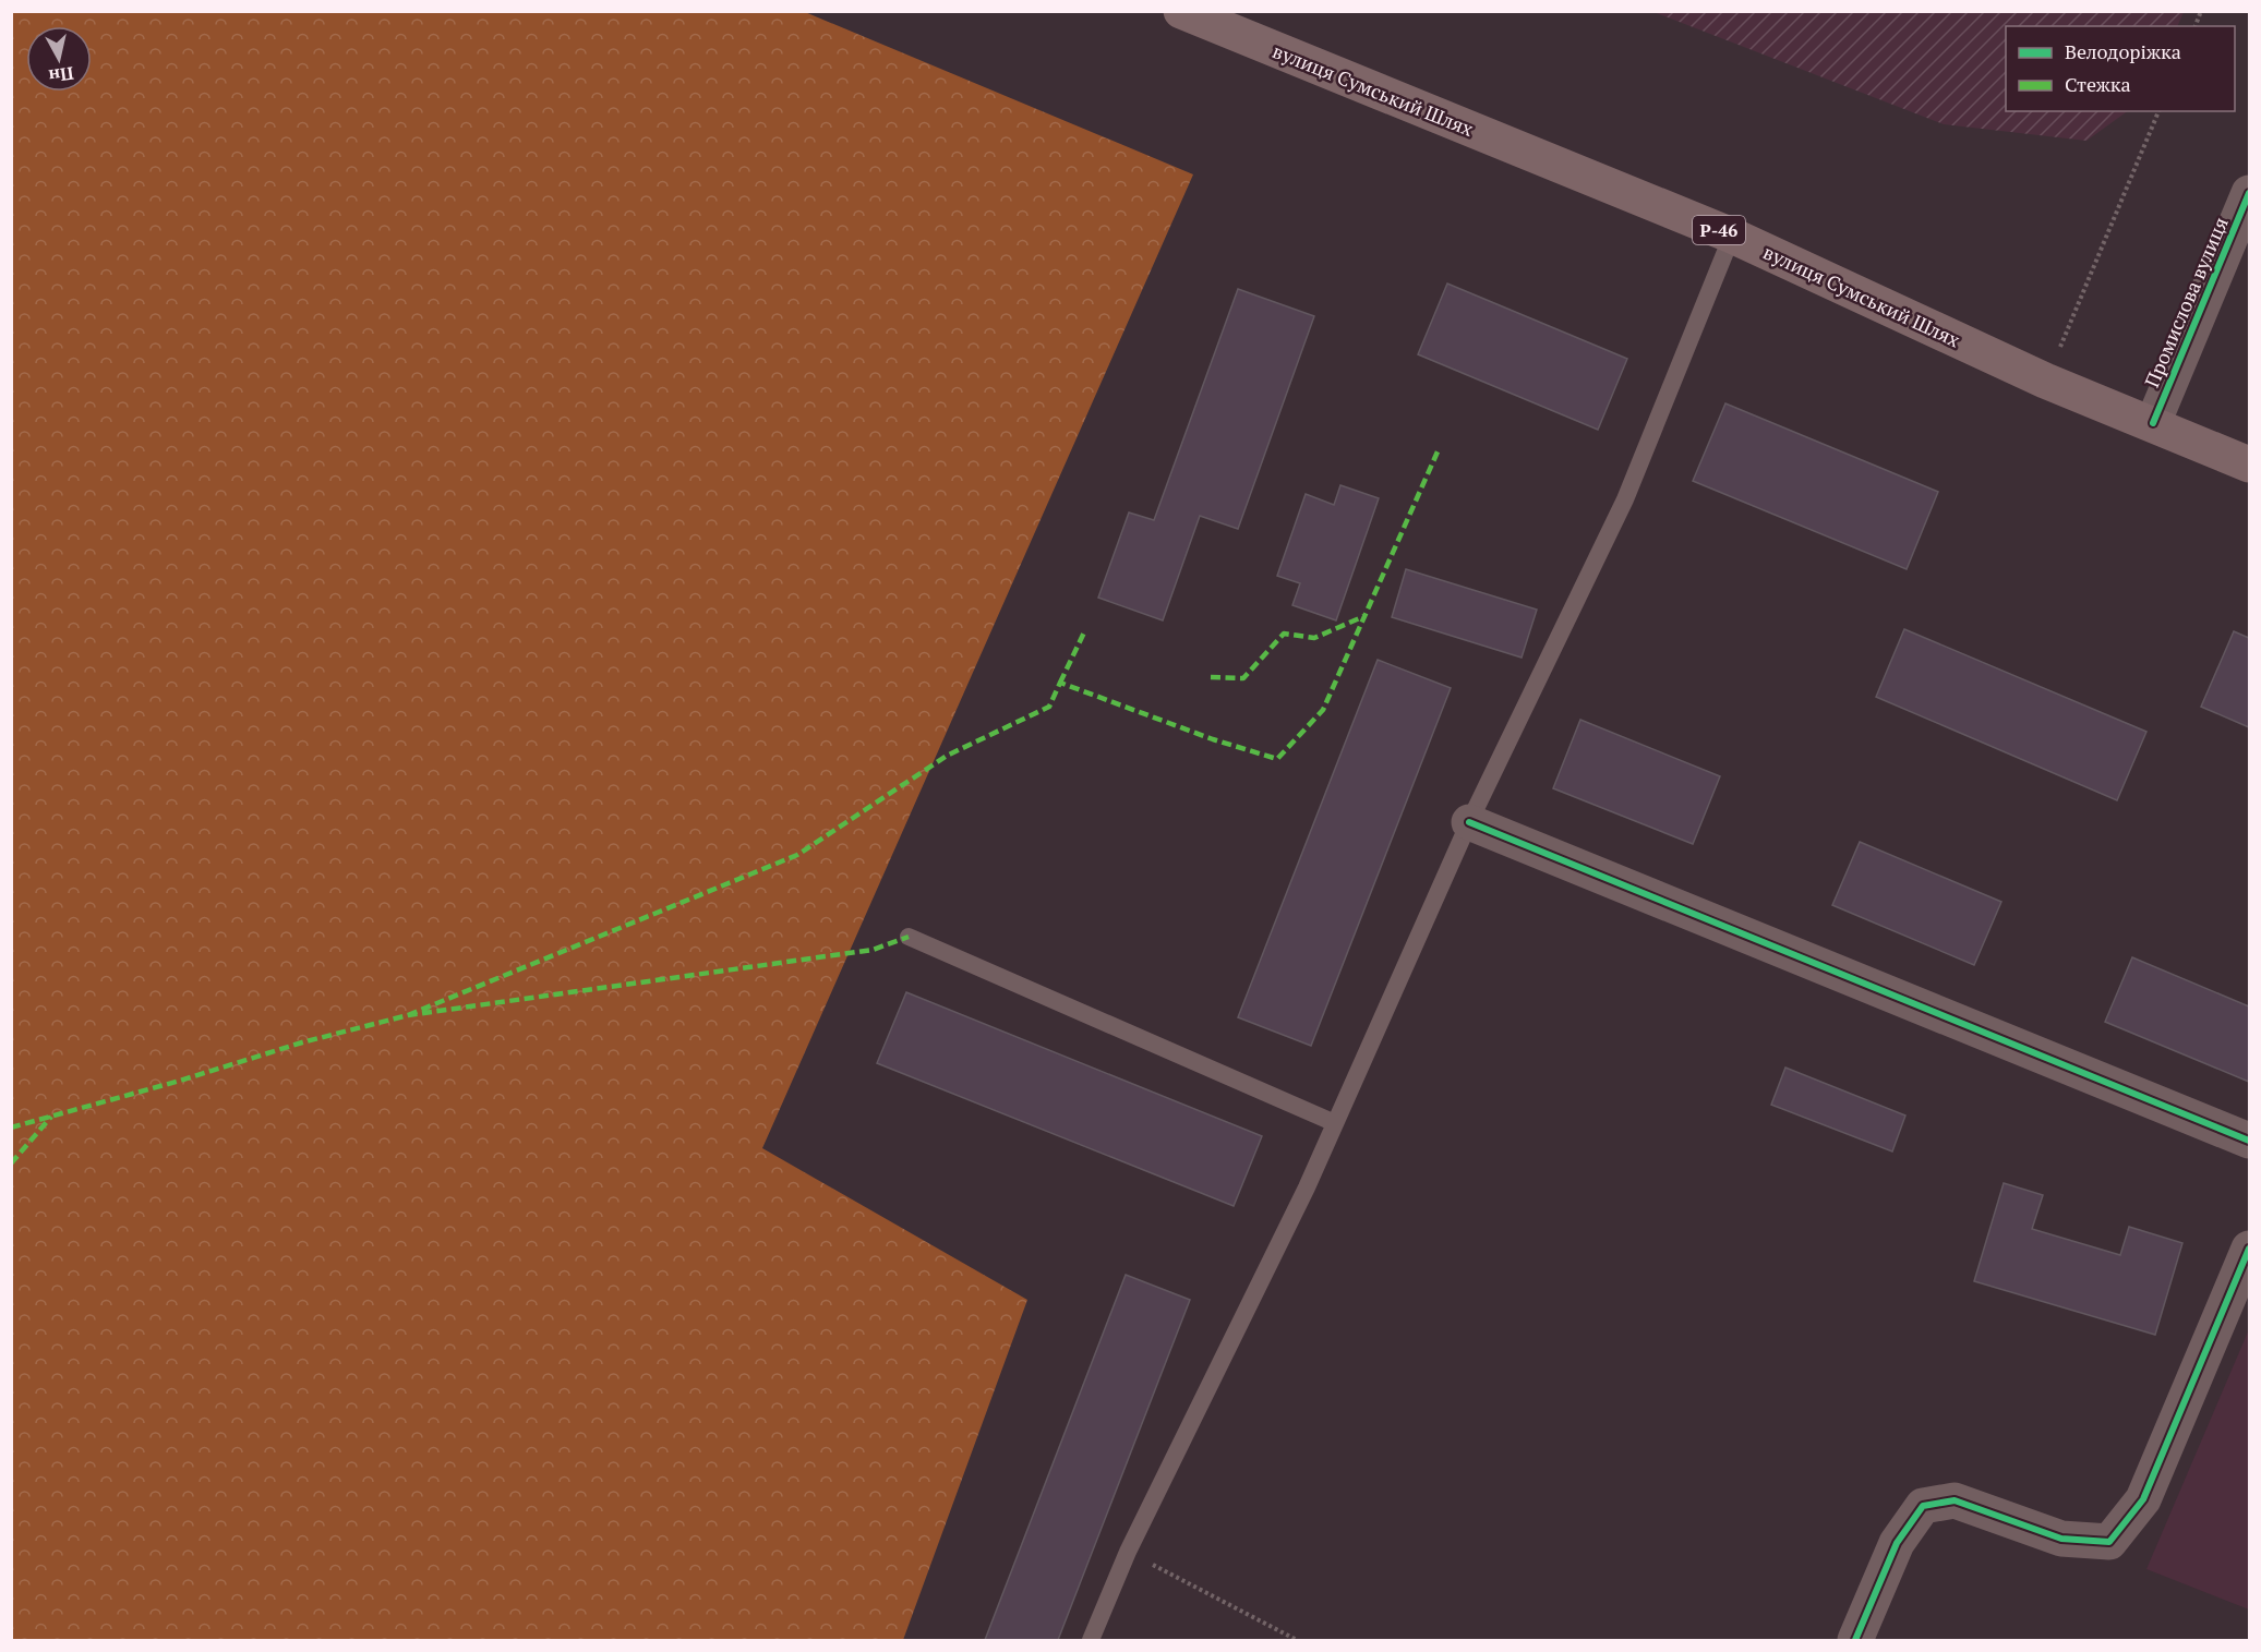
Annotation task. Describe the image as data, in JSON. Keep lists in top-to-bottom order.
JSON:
{
  "streets": {
    "main road": ["вулиця Сумський Шлях", "Р-46"],
    "street": ["Промислова вулиця"]
  },
  "crossings": [
    ["вулиця Сумський Шлях", "Промислова вулиця"]
  ],
  "legend": ["Велодоріжка", "Стежка"],
  "north": "bottom"
}
